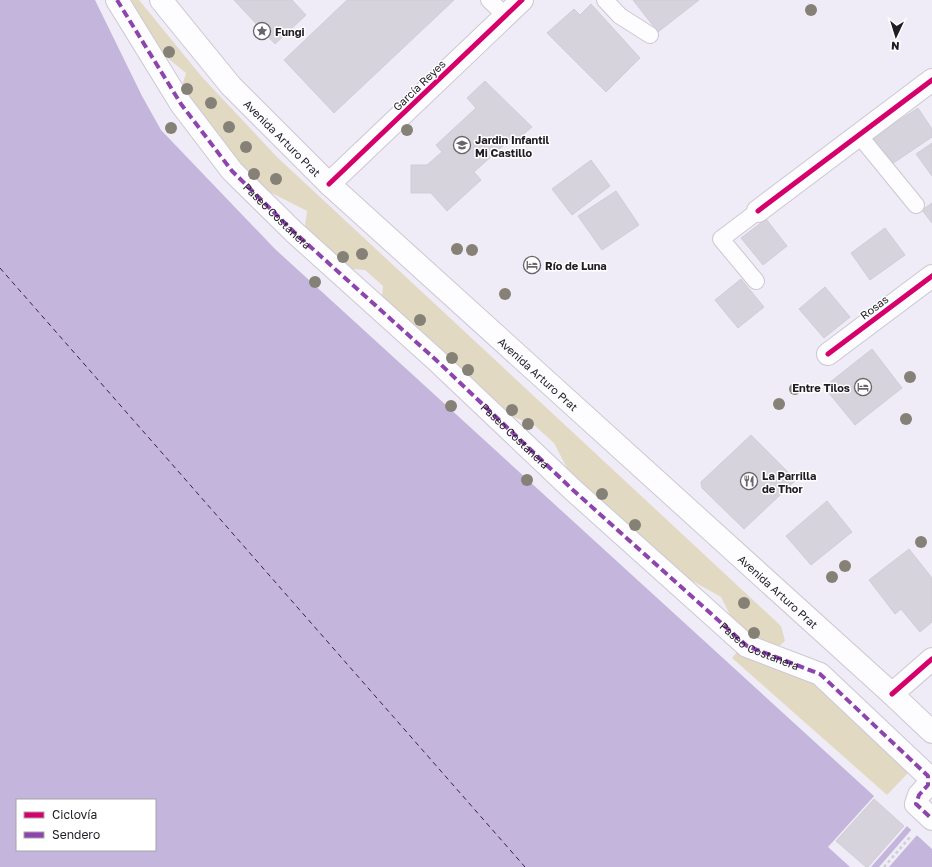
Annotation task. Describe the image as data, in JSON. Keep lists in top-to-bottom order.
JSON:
{
  "streets": {
    "street": [
      "García Reyes",
      "Avenida Arturo Prat",
      "Paseo Costanera",
      "Rosas"
    ]
  },
  "crossings": [
    ["García Reyes", "Avenida Arturo Prat"]
  ],
  "places": {
    "place": ["Fungi"],
    "school or university": ["Jardin Infantil Mi Castillo"],
    "hotel": ["Río de Luna", "Entre Tilos"],
    "restaurant": ["La Parrilla de Thor"]
  },
  "legend": ["Ciclovía", "Sendero"],
  "north": "bottom"
}
